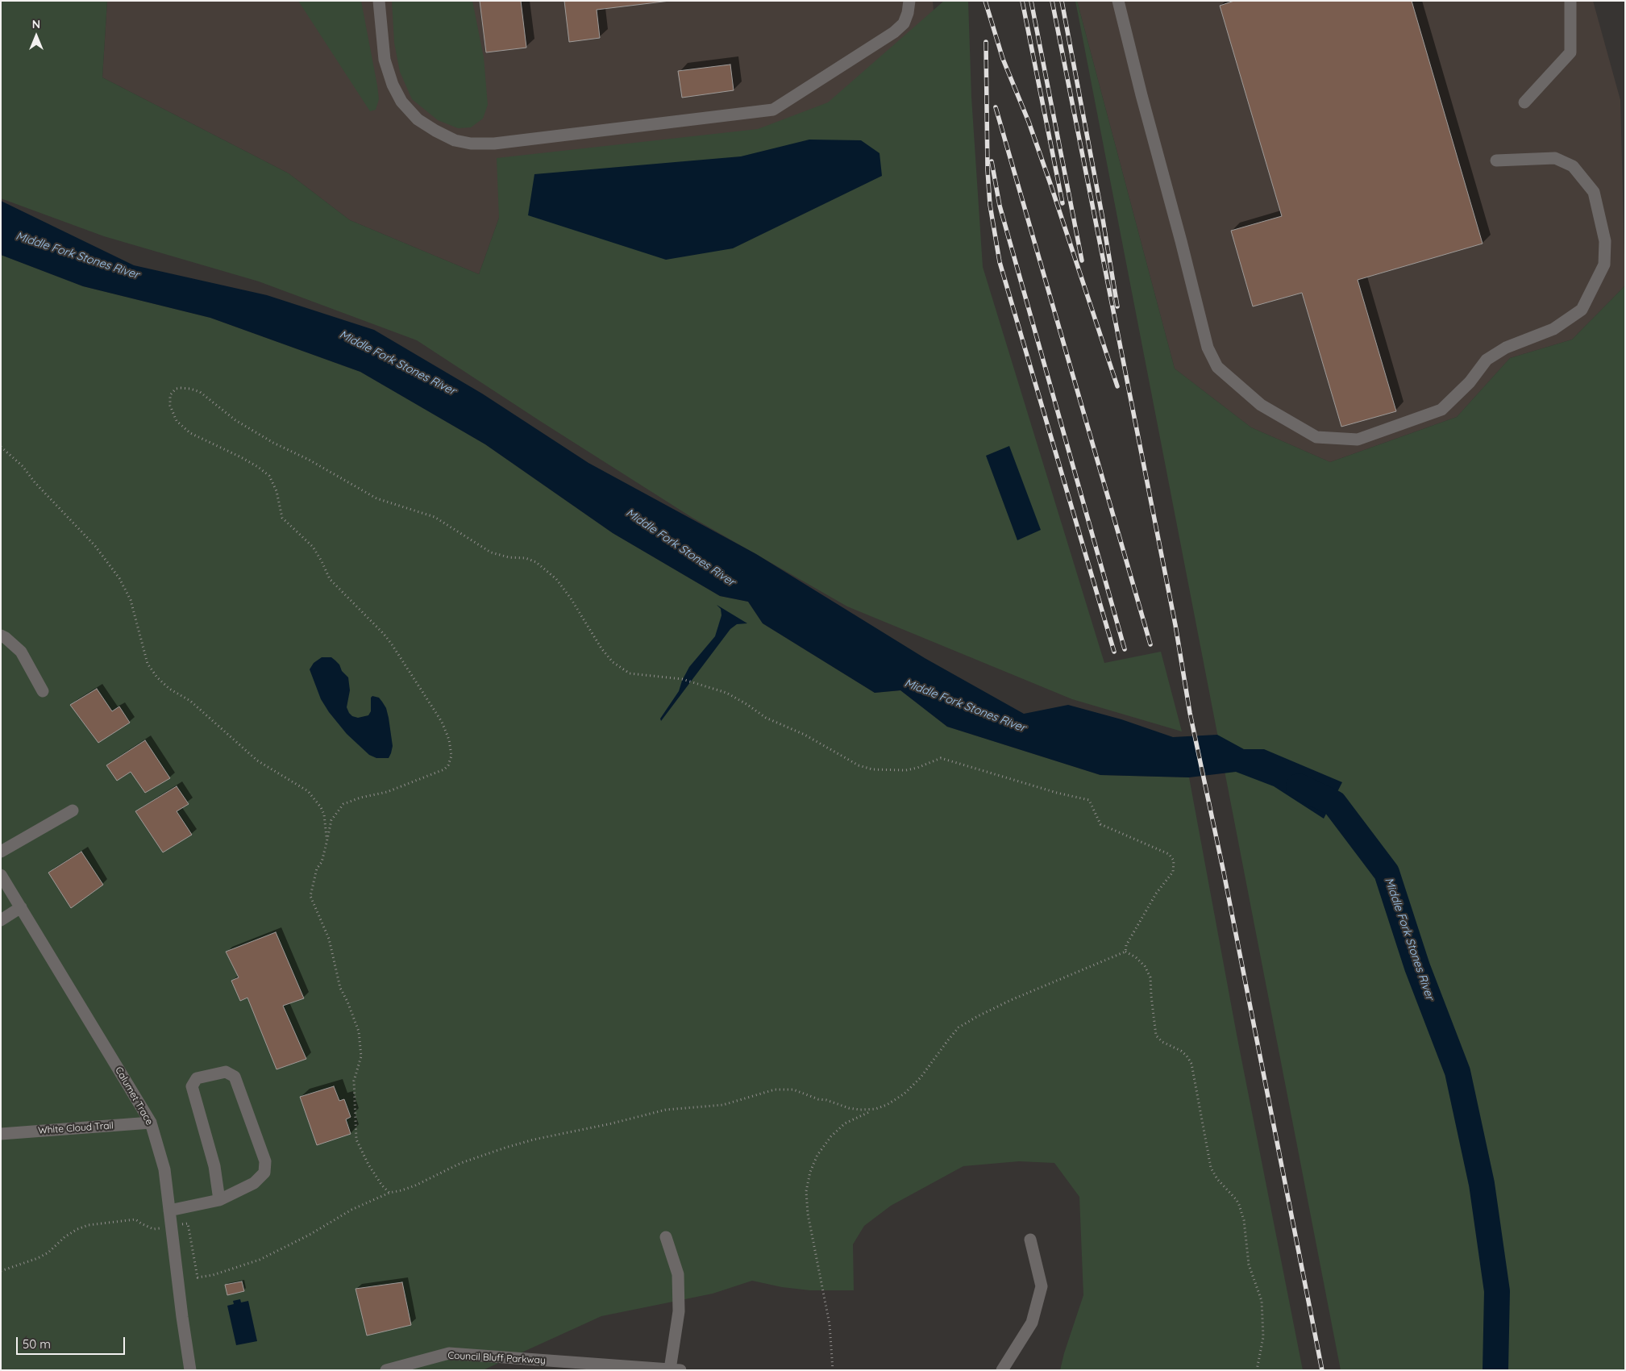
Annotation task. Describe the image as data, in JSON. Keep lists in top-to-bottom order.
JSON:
{
  "streets": {
    "street": ["Calumet Trace", "White Cloud Trail", "Council Bluff Parkway"]
  },
  "crossings": [
    ["Calumet Trace", "White Cloud Trail"]
  ],
  "water": ["Middle Fork Stones River"],
  "scale_bar": "50 m",
  "north": "top"
}
